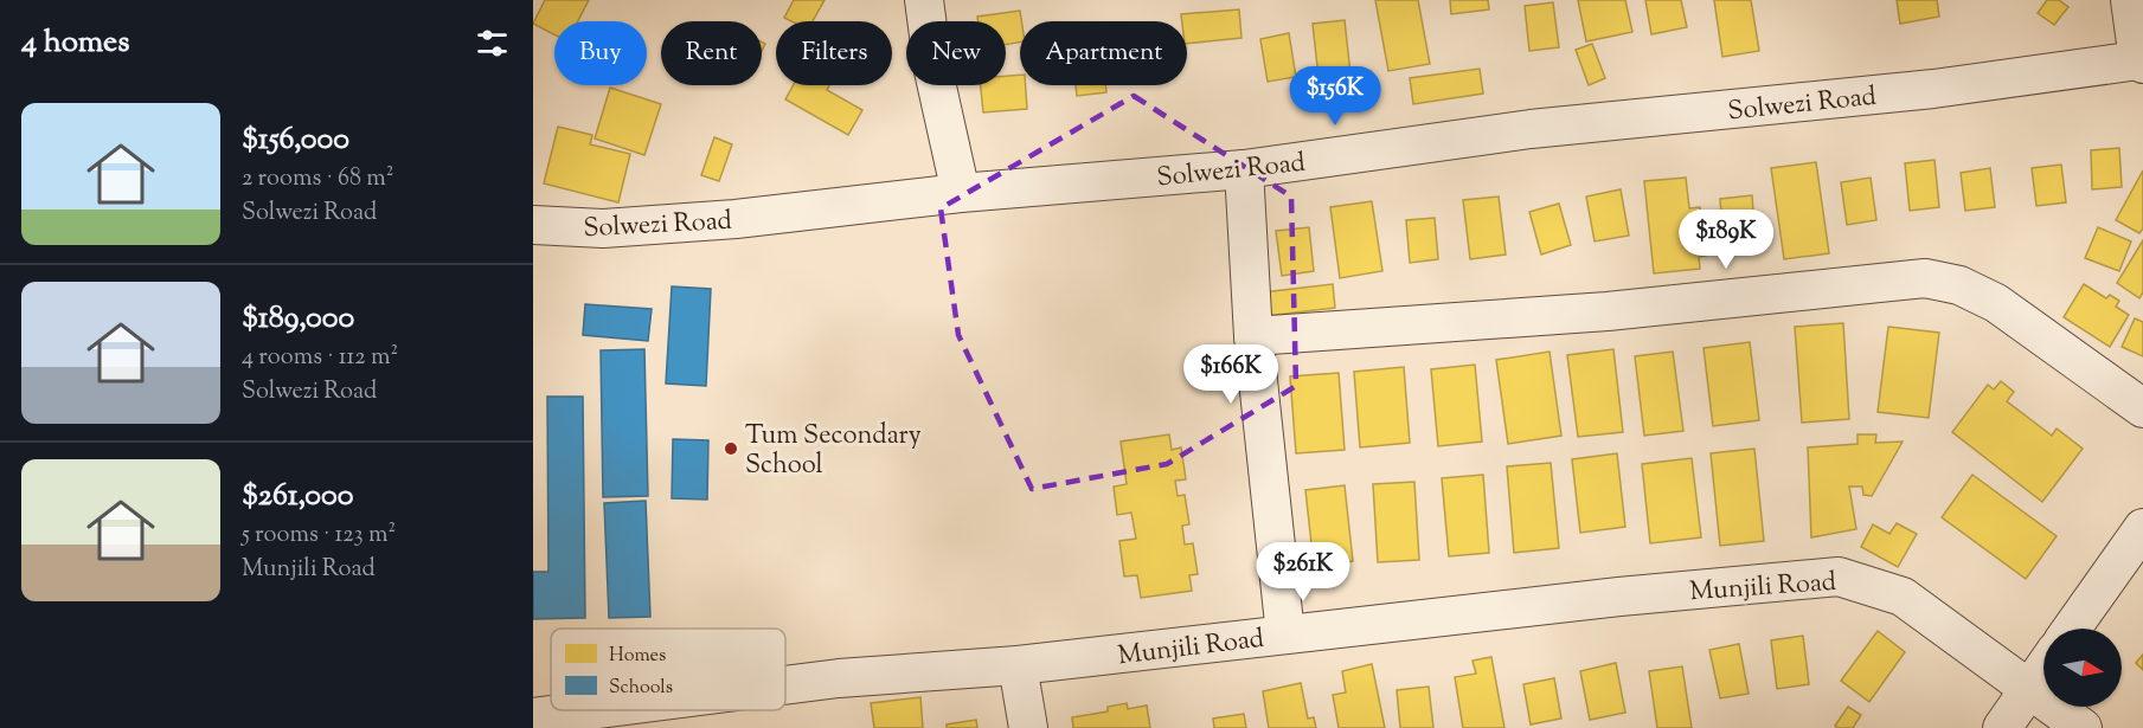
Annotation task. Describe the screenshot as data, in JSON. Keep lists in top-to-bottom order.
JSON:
{
  "streets": {
    "street": ["Solwezi Road", "Munjili Road"]
  },
  "places": ["Tum Secondary School"],
  "legend": ["Homes", "Schools"],
  "north": "right",
  "page": {
    "heading": "4 homes",
    "chip": [
      "Buy",
      "Rent",
      "Filters",
      "New",
      "Apartment"
    ],
    "price": [
      "$156K",
      "$189K",
      "$166K",
      "$261K"
    ],
    "list": [
      {
        "name": "$156,000",
        "note": "2 rooms · 68 m² · Solwezi Road"
      },
      {
        "name": "$189,000",
        "note": "4 rooms · 112 m² · Solwezi Road"
      },
      {
        "name": "$261,000",
        "note": "5 rooms · 123 m² · Munjili Road"
      }
    ]
  }
}
